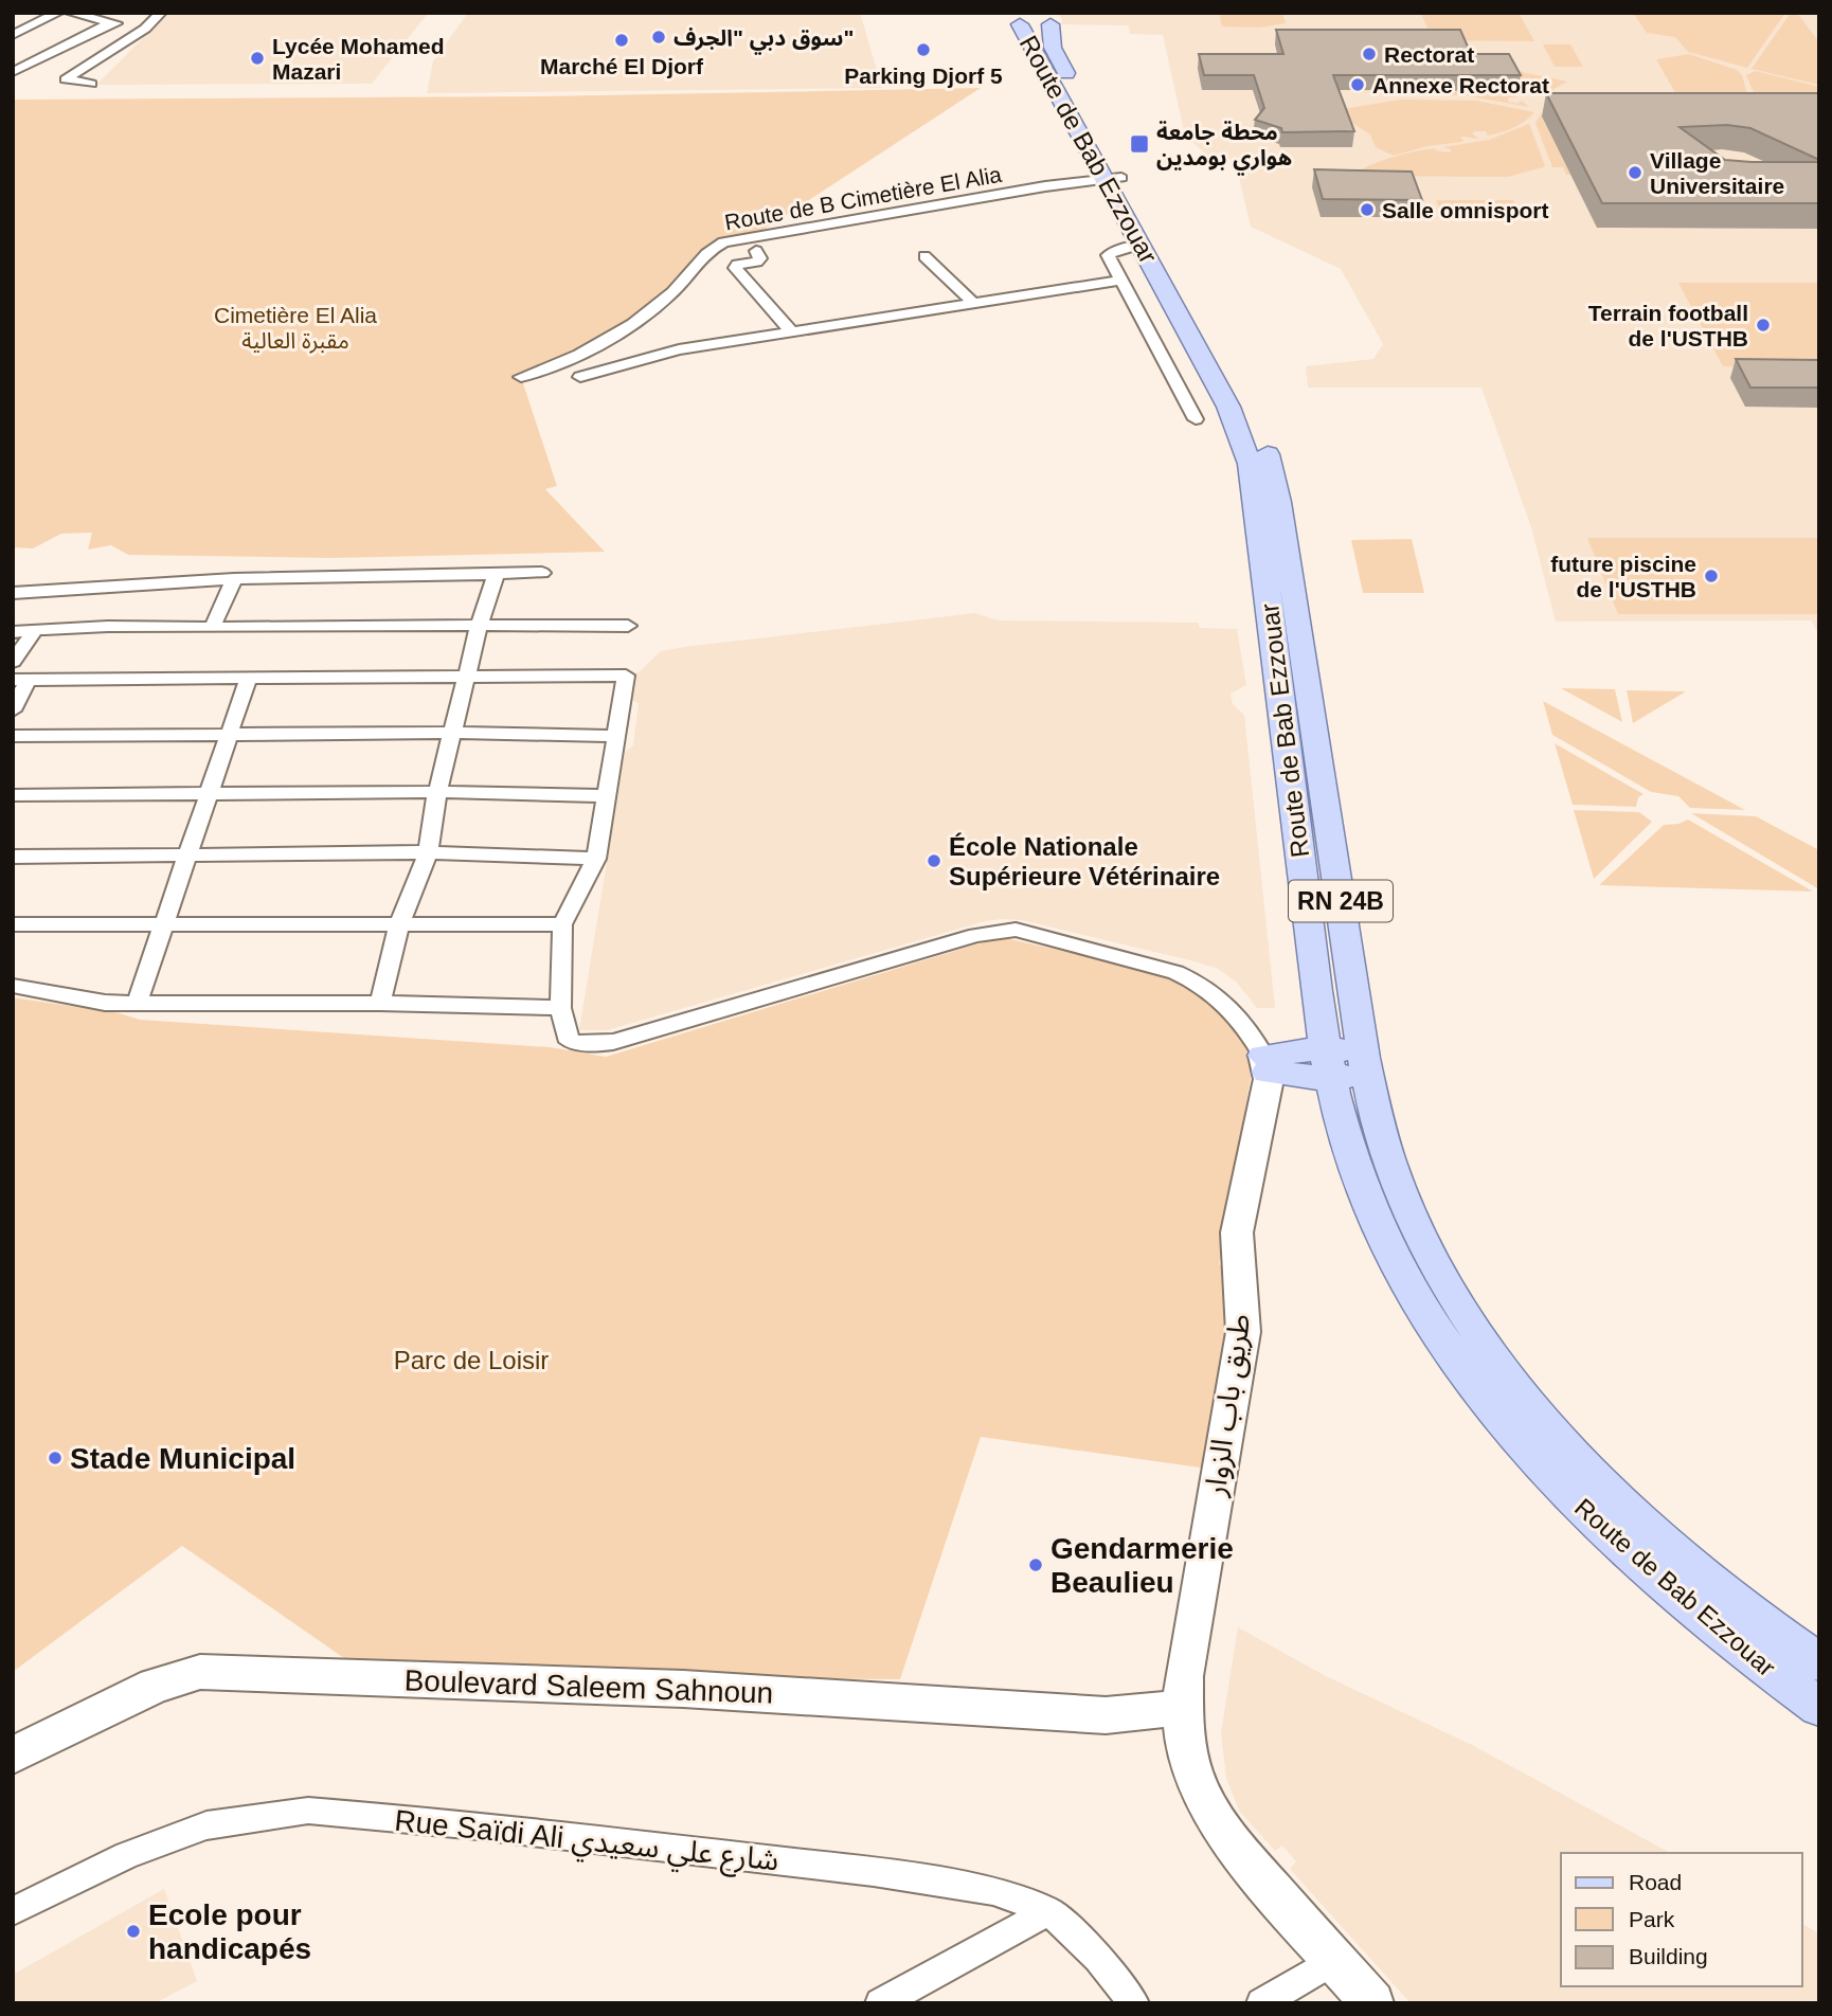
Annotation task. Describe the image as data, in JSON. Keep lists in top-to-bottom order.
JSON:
{
  "streets": {
    "main road": ["Route de Bab Ezzouar", "RN 24B"],
    "street": [
      "Route de B Cimetière El Alia",
      "طريق باب الزوار",
      "Boulevard Saleem Sahnoun",
      "Rue Saïdi Ali شارع علي سعيدي"
    ]
  },
  "crossings": [
    ["Route de Bab Ezzouar", "Route de B Cimetière El Alia"],
    ["طريق باب الزوار", "Boulevard Saleem Sahnoun"]
  ],
  "parks": ["Cimetière El Alia مقبرة العالية", "Parc de Loisir"],
  "places": {
    "other": [
      "سوق دبي \"الجرف\"",
      "Marché El Djorf",
      "Parking Djorf 5",
      "Rectorat",
      "Lycée Mohamed Mazari",
      "Annexe Rectorat",
      "Village Universitaire",
      "Salle omnisport",
      "Terrain football de l'USTHB",
      "future piscine de l'USTHB",
      "École Nationale Supérieure Vétérinaire",
      "Stade Municipal",
      "Gendarmerie Beaulieu",
      "Ecole pour handicapés"
    ],
    "transit": ["محطة جامعة هواري بومدين"]
  },
  "legend": ["Road", "Park", "Building"]
}
